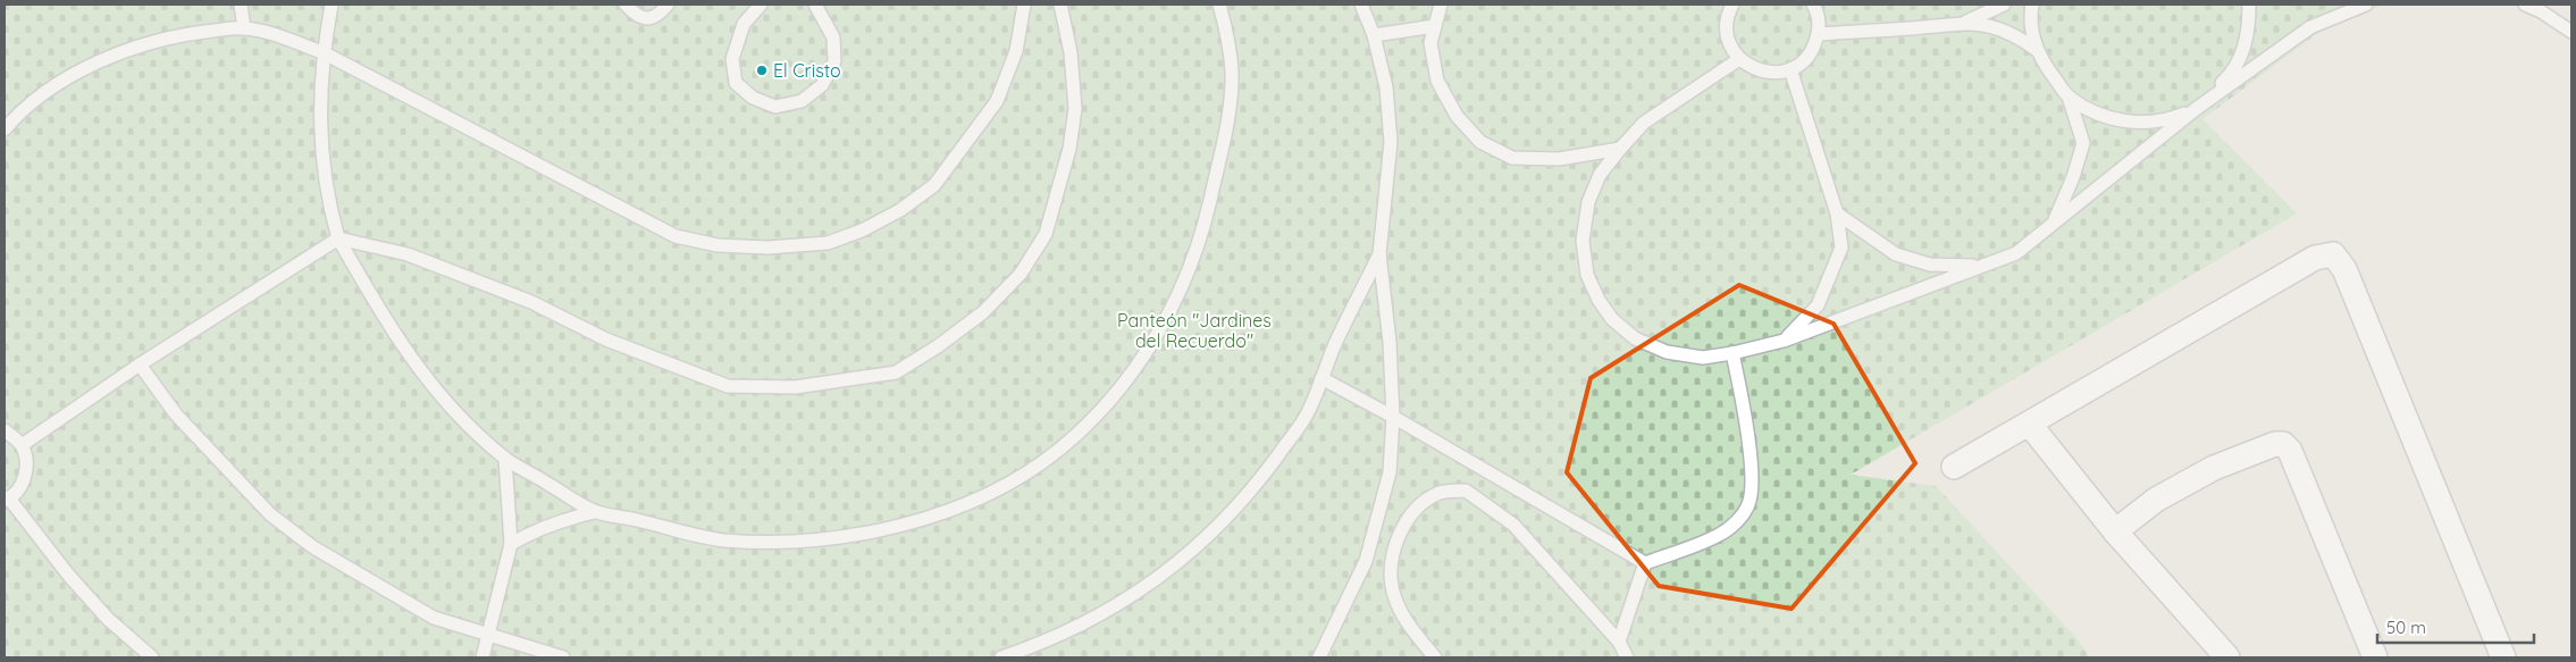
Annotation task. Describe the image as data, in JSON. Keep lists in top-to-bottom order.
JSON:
{
  "parks": ["Panteón \"Jardines del Recuerdo\""],
  "places": ["El Cristo"],
  "scale_bar": "50 m"
}
